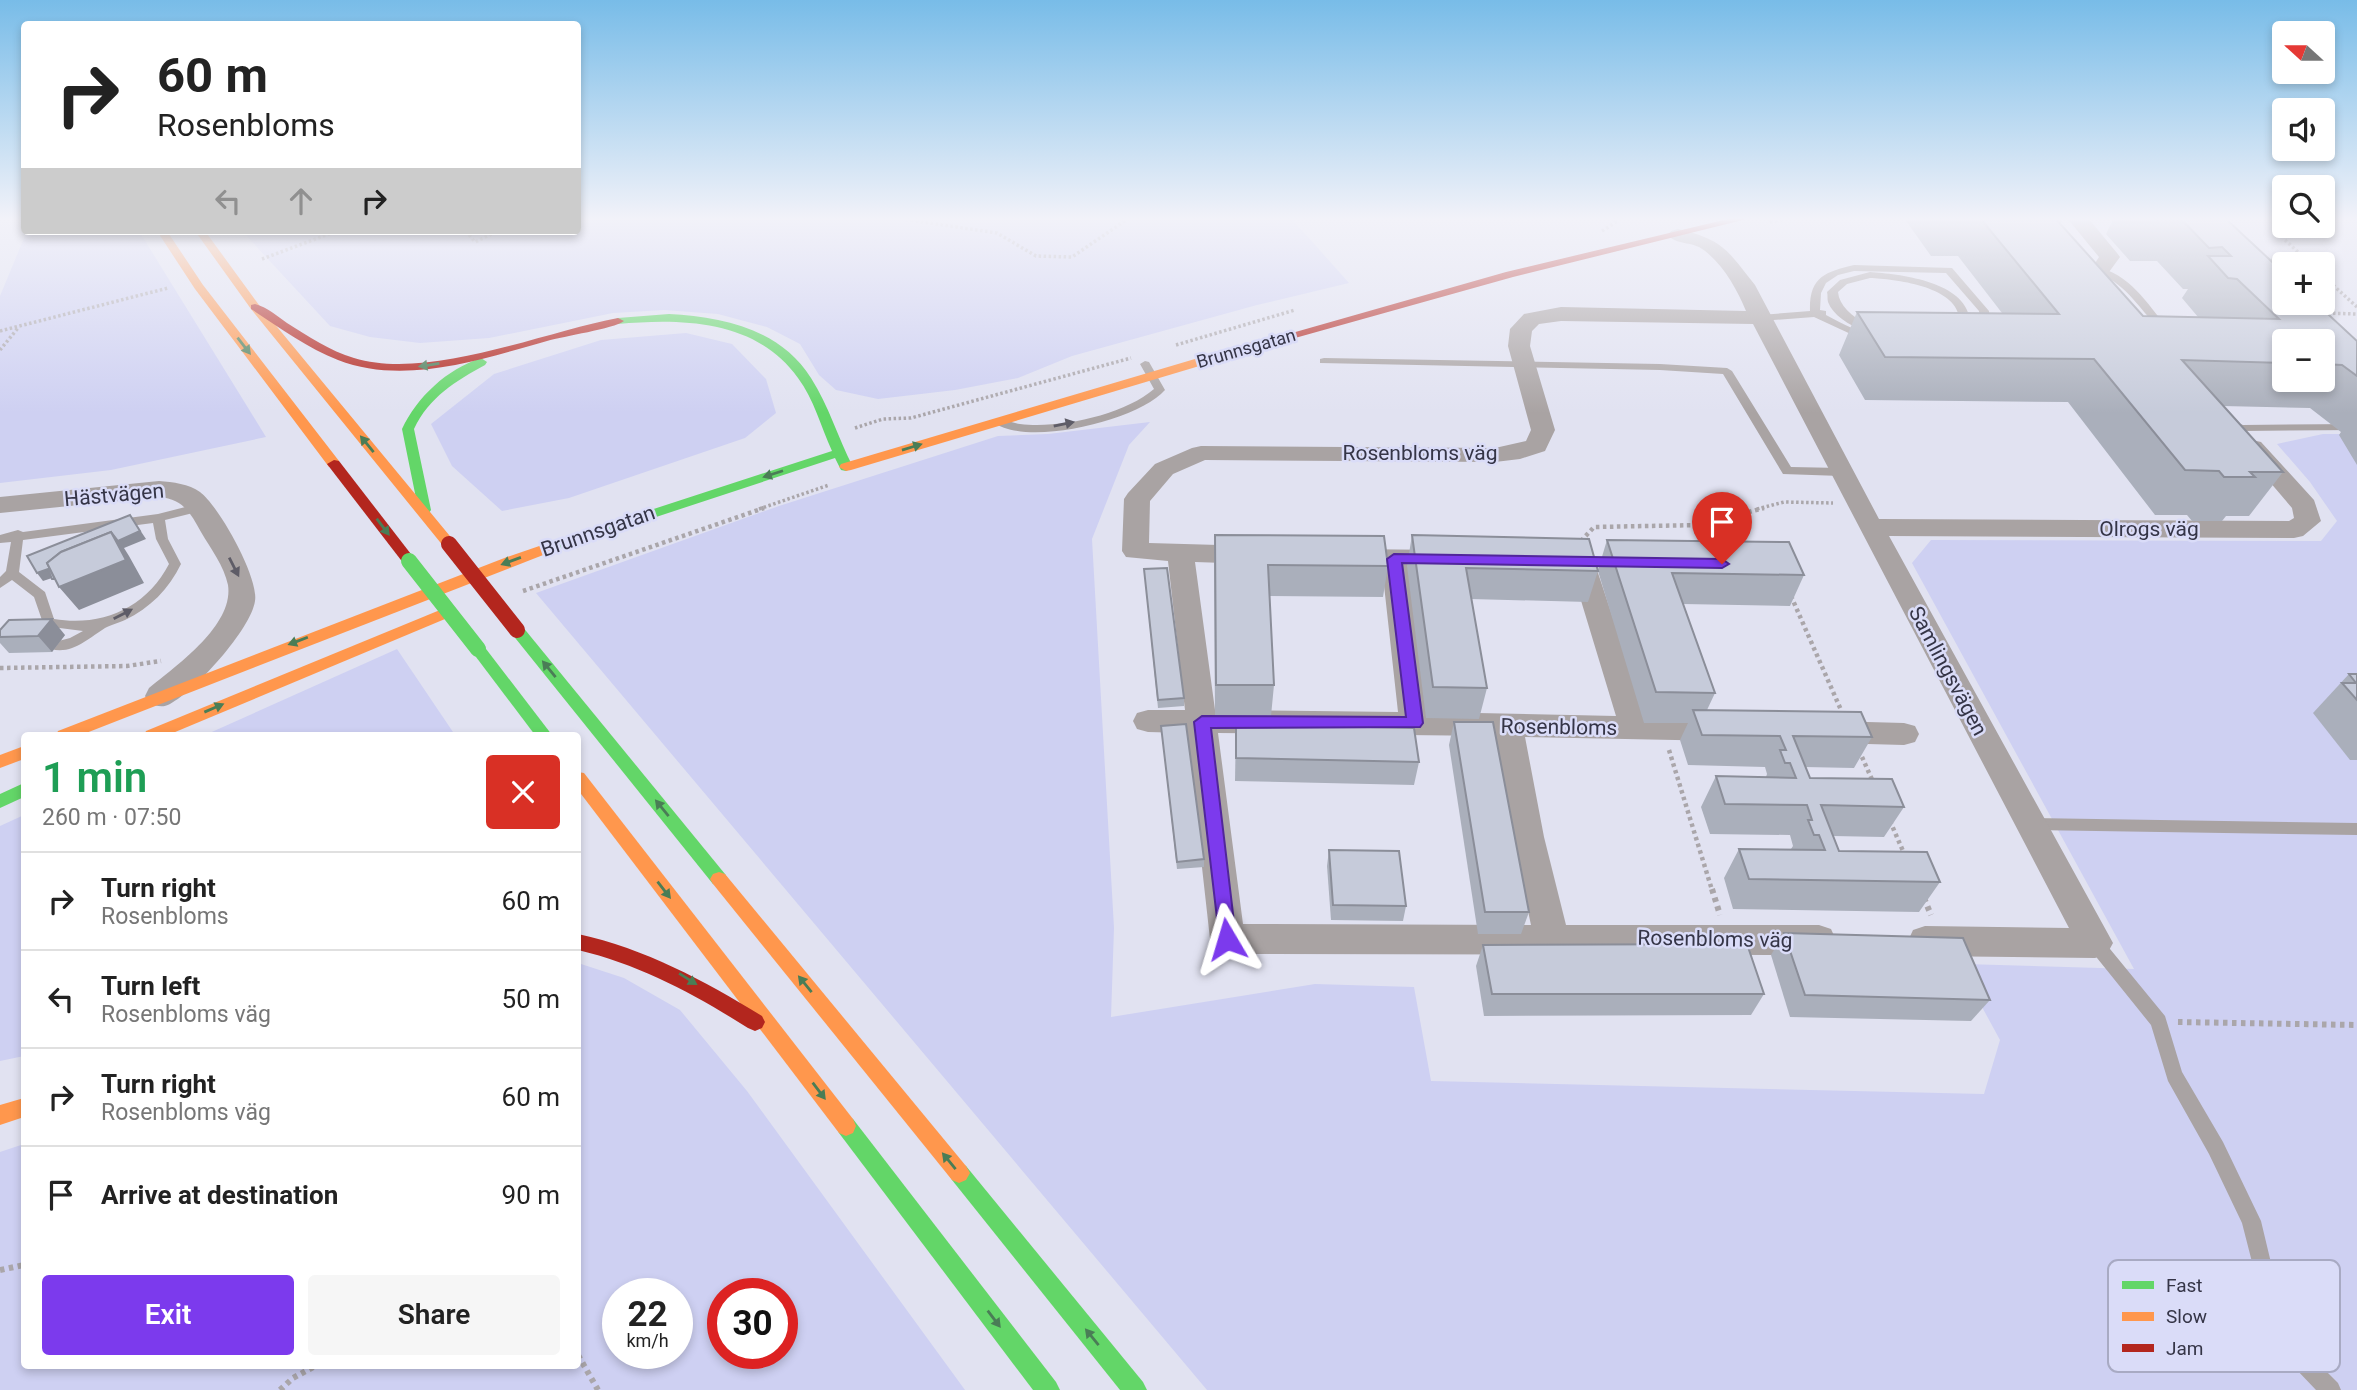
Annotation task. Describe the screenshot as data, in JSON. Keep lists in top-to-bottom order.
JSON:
{
  "streets": {
    "main road": ["Brunnsgatan"],
    "street": [
      "Rosenbloms väg",
      "Hästvägen",
      "Olrogs väg",
      "Samlingsvägen",
      "Rosenbloms"
    ]
  },
  "crossings": [
    ["Rosenbloms väg", "Samlingsvägen"],
    ["Rosenbloms väg", "Rosenbloms"],
    ["Olrogs väg", "Samlingsvägen"]
  ],
  "legend": ["Fast", "Slow", "Jam"],
  "north": "left",
  "page": {
    "map_buttons": ["+", "−"],
    "turn": ["60 m", "Rosenbloms"],
    "heading": ["1 min", "260 m · 07:50"],
    "list": [
      {
        "name": "Turn right",
        "note": "Rosenbloms",
        "value": "60 m"
      },
      {
        "name": "Turn left",
        "note": "Rosenbloms väg",
        "value": "50 m"
      },
      {
        "name": "Turn right",
        "note": "Rosenbloms väg",
        "value": "60 m"
      },
      {
        "name": "Arrive at destination",
        "value": "90 m"
      }
    ],
    "buttons": ["Exit", "Share"],
    "speed": "22 km/h",
    "limit": "30"
  }
}
